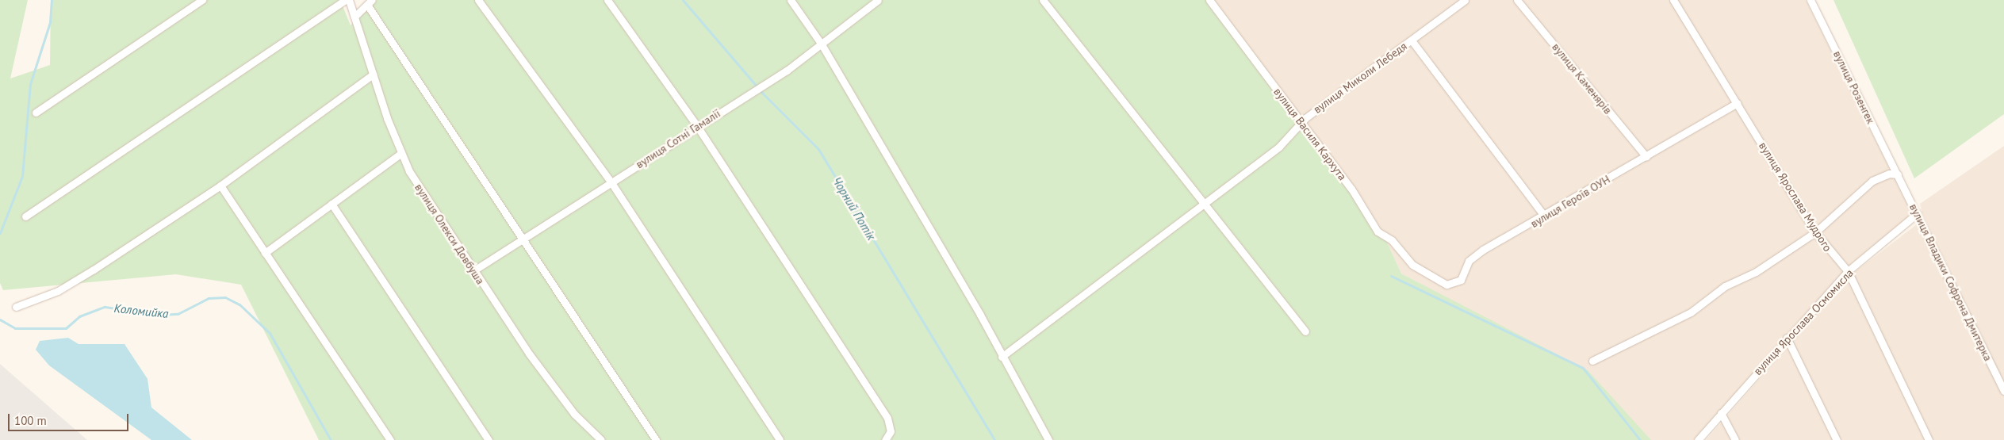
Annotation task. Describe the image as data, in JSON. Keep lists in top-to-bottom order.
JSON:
{
  "streets": {
    "street": [
      "вулиця Миколи Лебедя",
      "вулиця Каменярів",
      "вулиця Розенгек",
      "вулиця Василя Кархута",
      "вулиця Сотні Гамалії",
      "вулиця Ярослава Мудрого",
      "вулиця Героїв ОУН",
      "вулиця Олекси Довбуша",
      "вулиця Владики Софрона Дмитерка",
      "вулиця Ярослава Осмомисла"
    ]
  },
  "crossings": [
    ["вулиця Миколи Лебедя", "вулиця Василя Кархута"],
    ["вулиця Каменярів", "вулиця Героїв ОУН"],
    ["вулиця Розенгек", "вулиця Владики Софрона Дмитерка"],
    ["вулиця Василя Кархута", "вулиця Героїв ОУН"],
    ["вулиця Сотні Гамалії", "вулиця Олекси Довбуша"],
    ["вулиця Ярослава Мудрого", "вулиця Героїв ОУН"],
    ["вулиця Ярослава Мудрого", "вулиця Ярослава Осмомисла"],
    ["вулиця Владики Софрона Дмитерка", "вулиця Ярослава Осмомисла"]
  ],
  "water": ["Чорний Потік", "Коломийка"],
  "scale_bar": "100 m"
}
